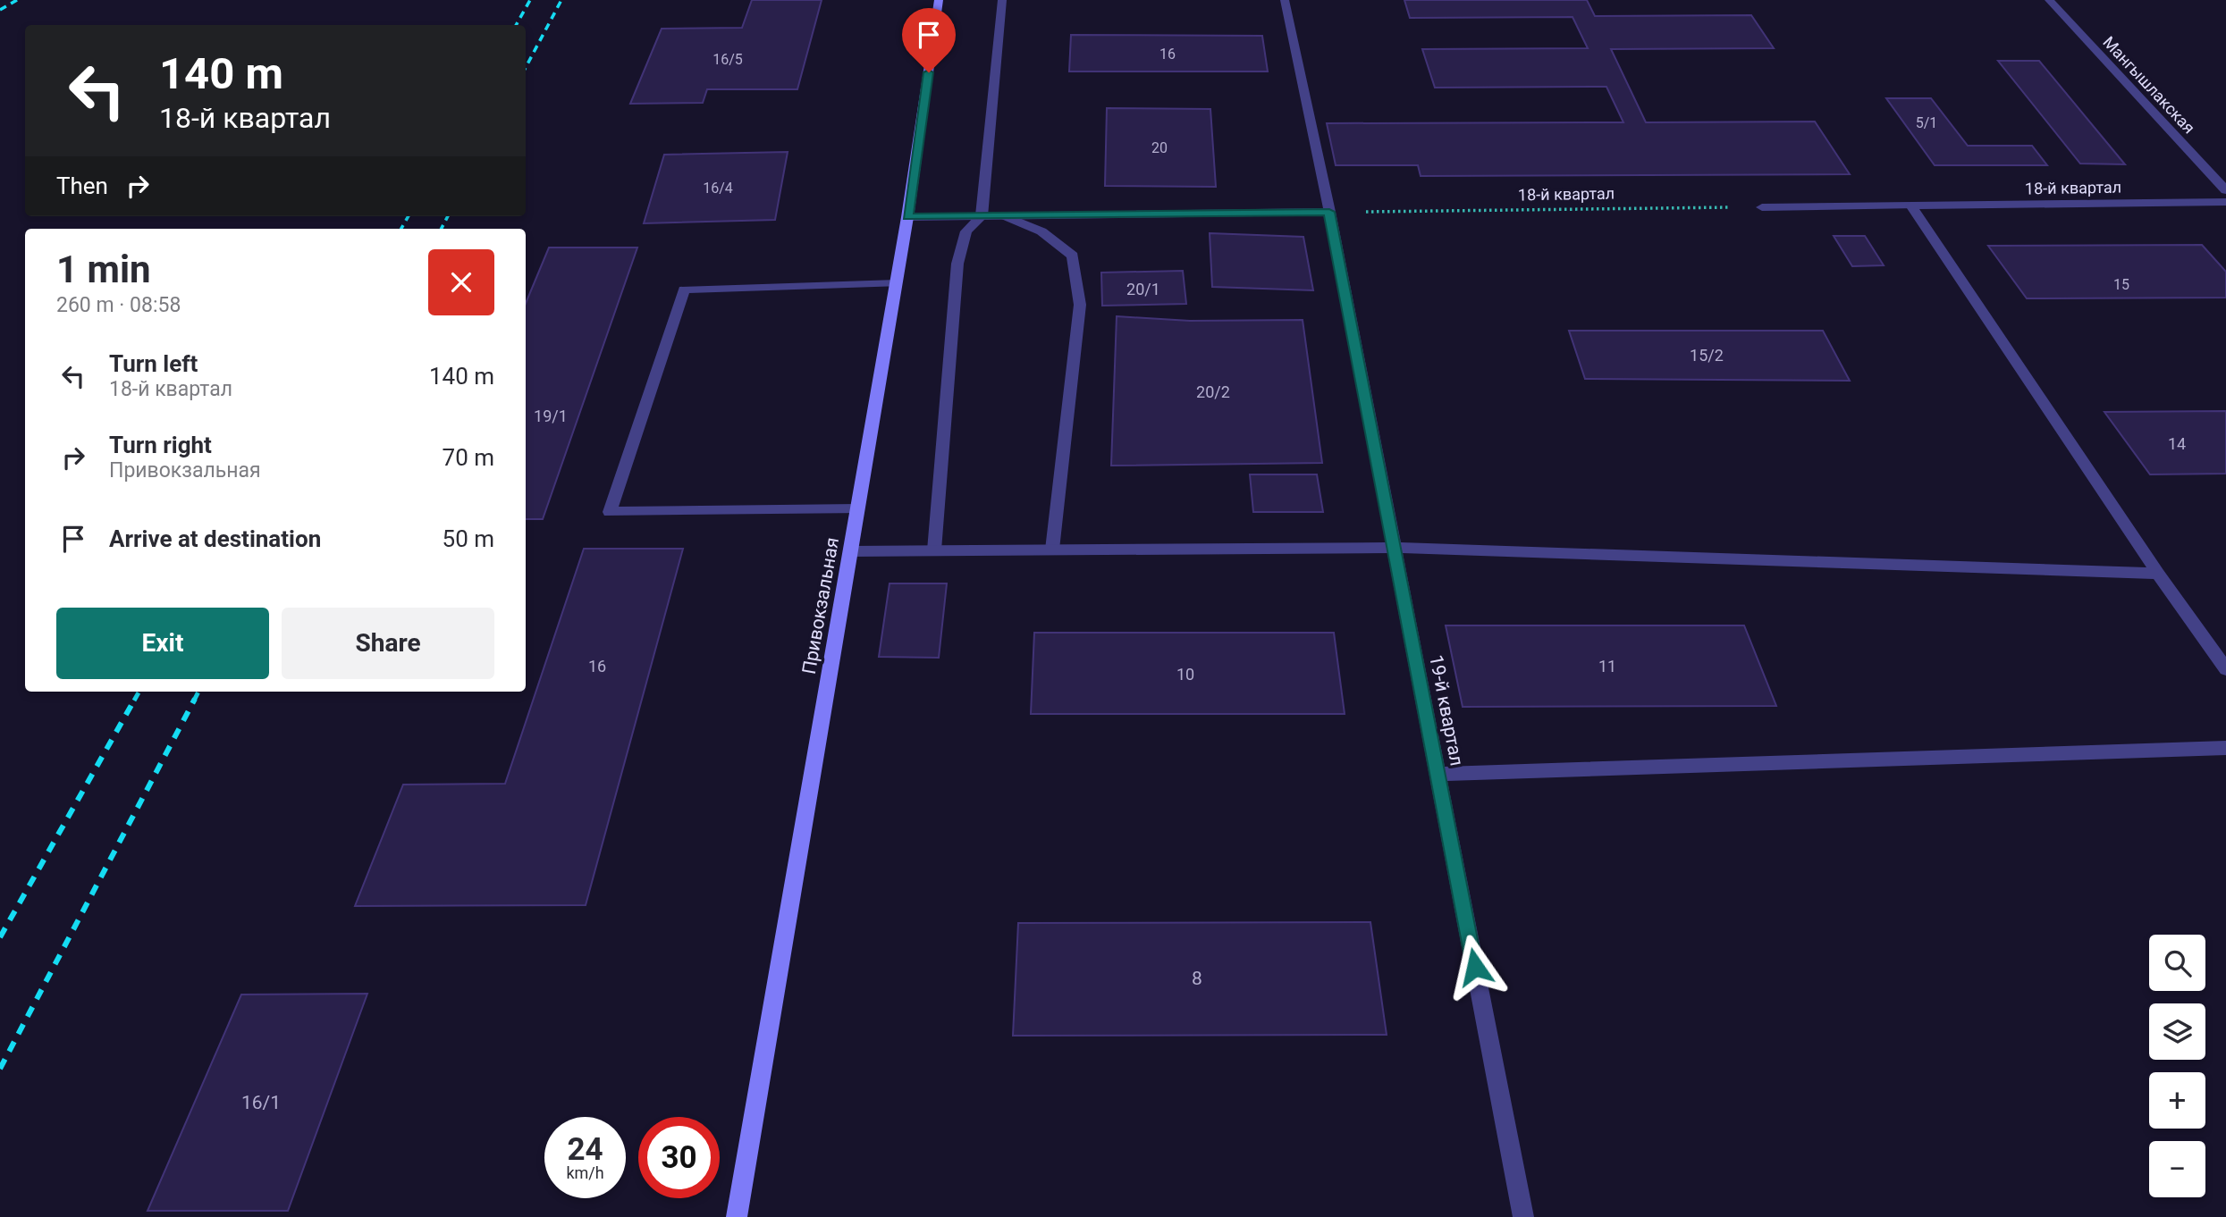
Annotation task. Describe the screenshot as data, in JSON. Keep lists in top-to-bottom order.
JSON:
{
  "streets": {
    "street": [
      "Мангышлакская",
      "18-й квартал",
      "Привокзальная",
      "19-й квартал"
    ]
  },
  "crossings": [
    ["18-й квартал", "19-й квартал"]
  ],
  "house_numbers": [
    "16",
    "16/5",
    "5/1",
    "20",
    "16/4",
    "15",
    "20/1",
    "15/2",
    "20/2",
    "19/1",
    "14",
    "16",
    "11",
    "10",
    "8",
    "16/1"
  ],
  "page": {
    "turn": ["140 m", "18-й квартал"],
    "then": "Then",
    "heading": ["1 min", "260 m · 08:58"],
    "list": [
      {
        "name": "Turn left",
        "note": "18-й квартал",
        "value": "140 m"
      },
      {
        "name": "Turn right",
        "note": "Привокзальная",
        "value": "70 m"
      },
      {
        "name": "Arrive at destination",
        "value": "50 m"
      }
    ],
    "buttons": ["Exit", "Share"],
    "map_buttons": ["+", "−"],
    "speed": "24 km/h",
    "limit": "30"
  }
}
